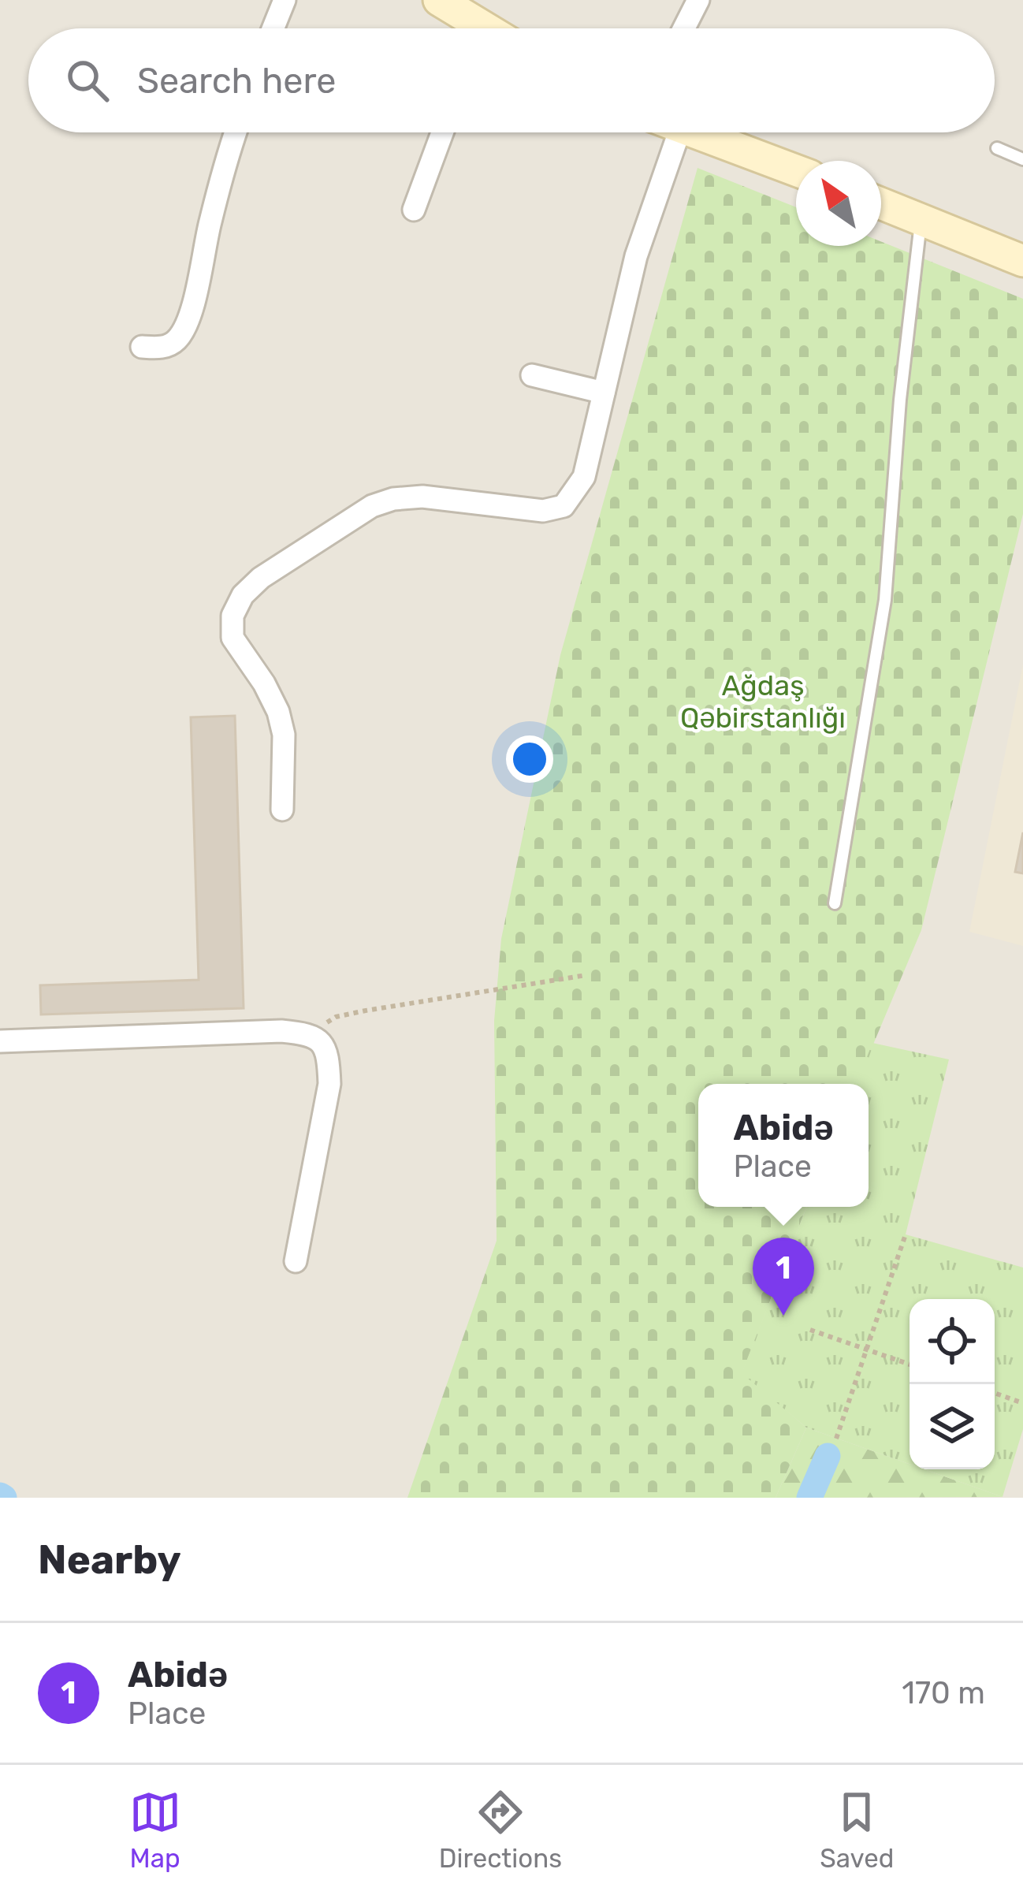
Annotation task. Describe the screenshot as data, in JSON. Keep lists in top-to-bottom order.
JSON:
{
  "parks": ["Ağdaş Qəbirstanlığı"],
  "north": "top left",
  "page": {
    "search": "Search here",
    "popup": ["Abidə", "Place"],
    "pins": "1",
    "heading": "Nearby",
    "list": [
      {
        "mark": "1",
        "name": "Abidə",
        "note": "Place",
        "value": "170 m"
      }
    ],
    "nav": ["Map", "Directions", "Saved"]
  }
}
